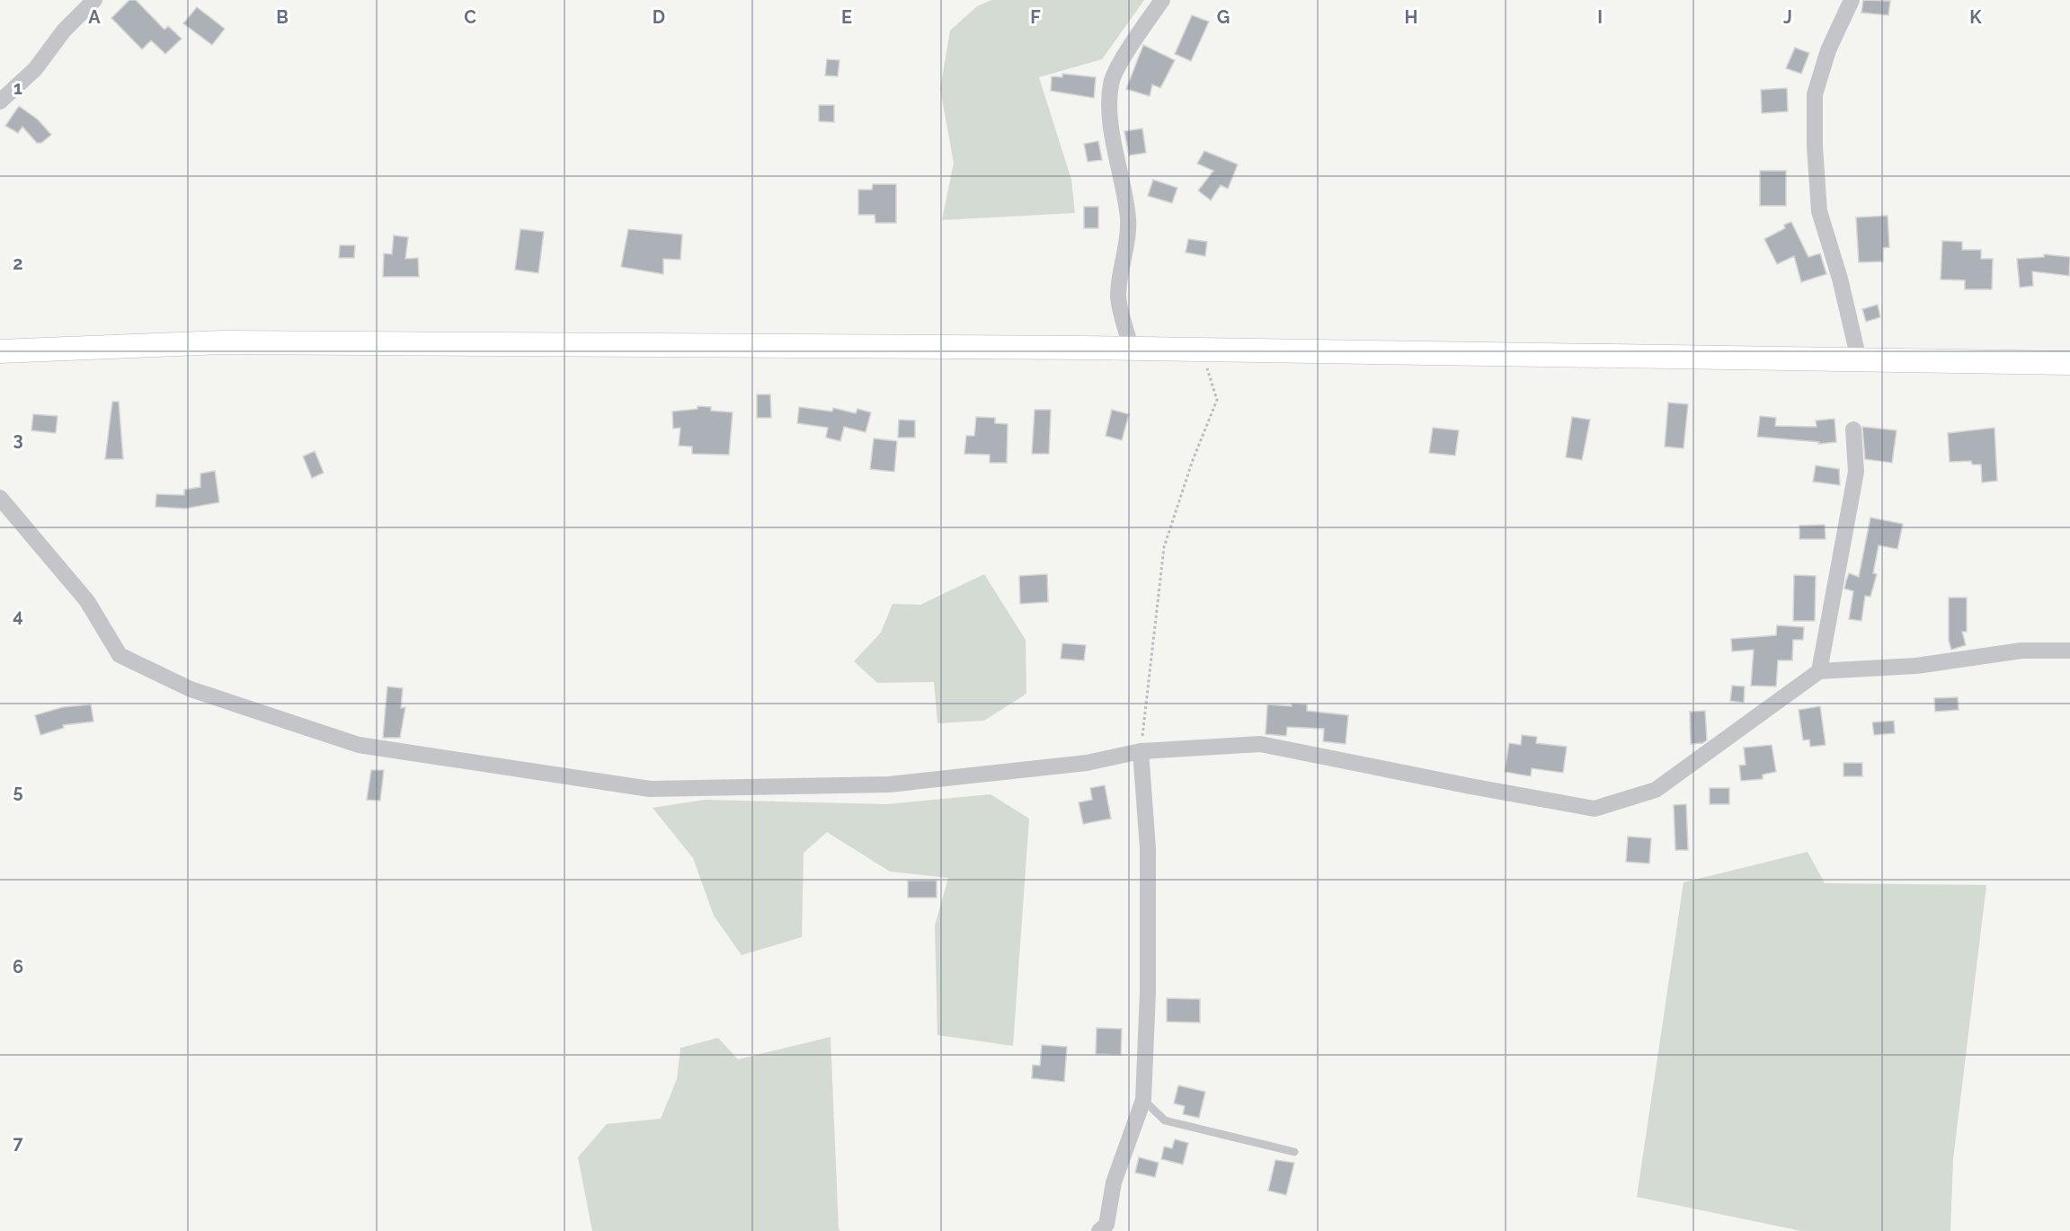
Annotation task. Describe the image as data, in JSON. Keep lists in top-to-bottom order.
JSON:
{
  "grid": {
    "columns": [
      "A",
      "B",
      "C",
      "D",
      "E",
      "F",
      "G",
      "H",
      "I",
      "J",
      "K"
    ],
    "rows": [
      "1",
      "2",
      "3",
      "4",
      "5",
      "6",
      "7"
    ]
  }
}
